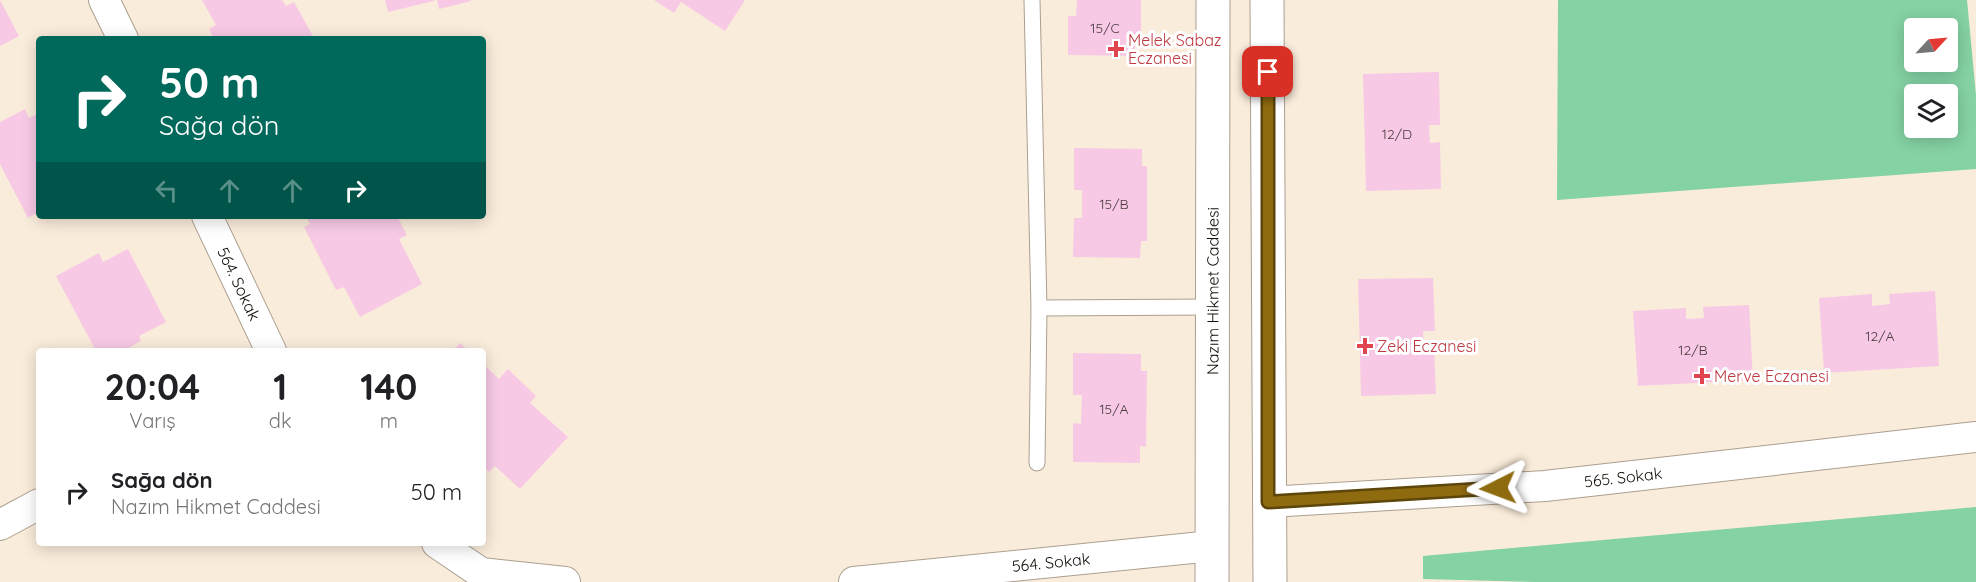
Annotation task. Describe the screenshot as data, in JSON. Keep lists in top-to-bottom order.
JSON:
{
  "streets": {
    "main road": ["Nazım Hikmet Caddesi"],
    "street": ["564. Sokak", "565. Sokak"]
  },
  "crossings": [
    ["564. Sokak", "Nazım Hikmet Caddesi"]
  ],
  "places": {
    "health": ["Melek Sabaz Eczanesi", "Zeki Eczanesi", "Merve Eczanesi"]
  },
  "house_numbers": [
    "15/C",
    "12/D",
    "15/B",
    "12/A",
    "12/B",
    "15/A"
  ],
  "north": "top right",
  "page": {
    "turn": ["50 m", "Sağa dön"],
    "eta": [
      "20:04",
      "Varış",
      "1",
      "dk",
      "140",
      "m"
    ],
    "list": [
      {
        "name": "Sağa dön",
        "note": "Nazım Hikmet Caddesi",
        "value": "50 m"
      }
    ]
  }
}
